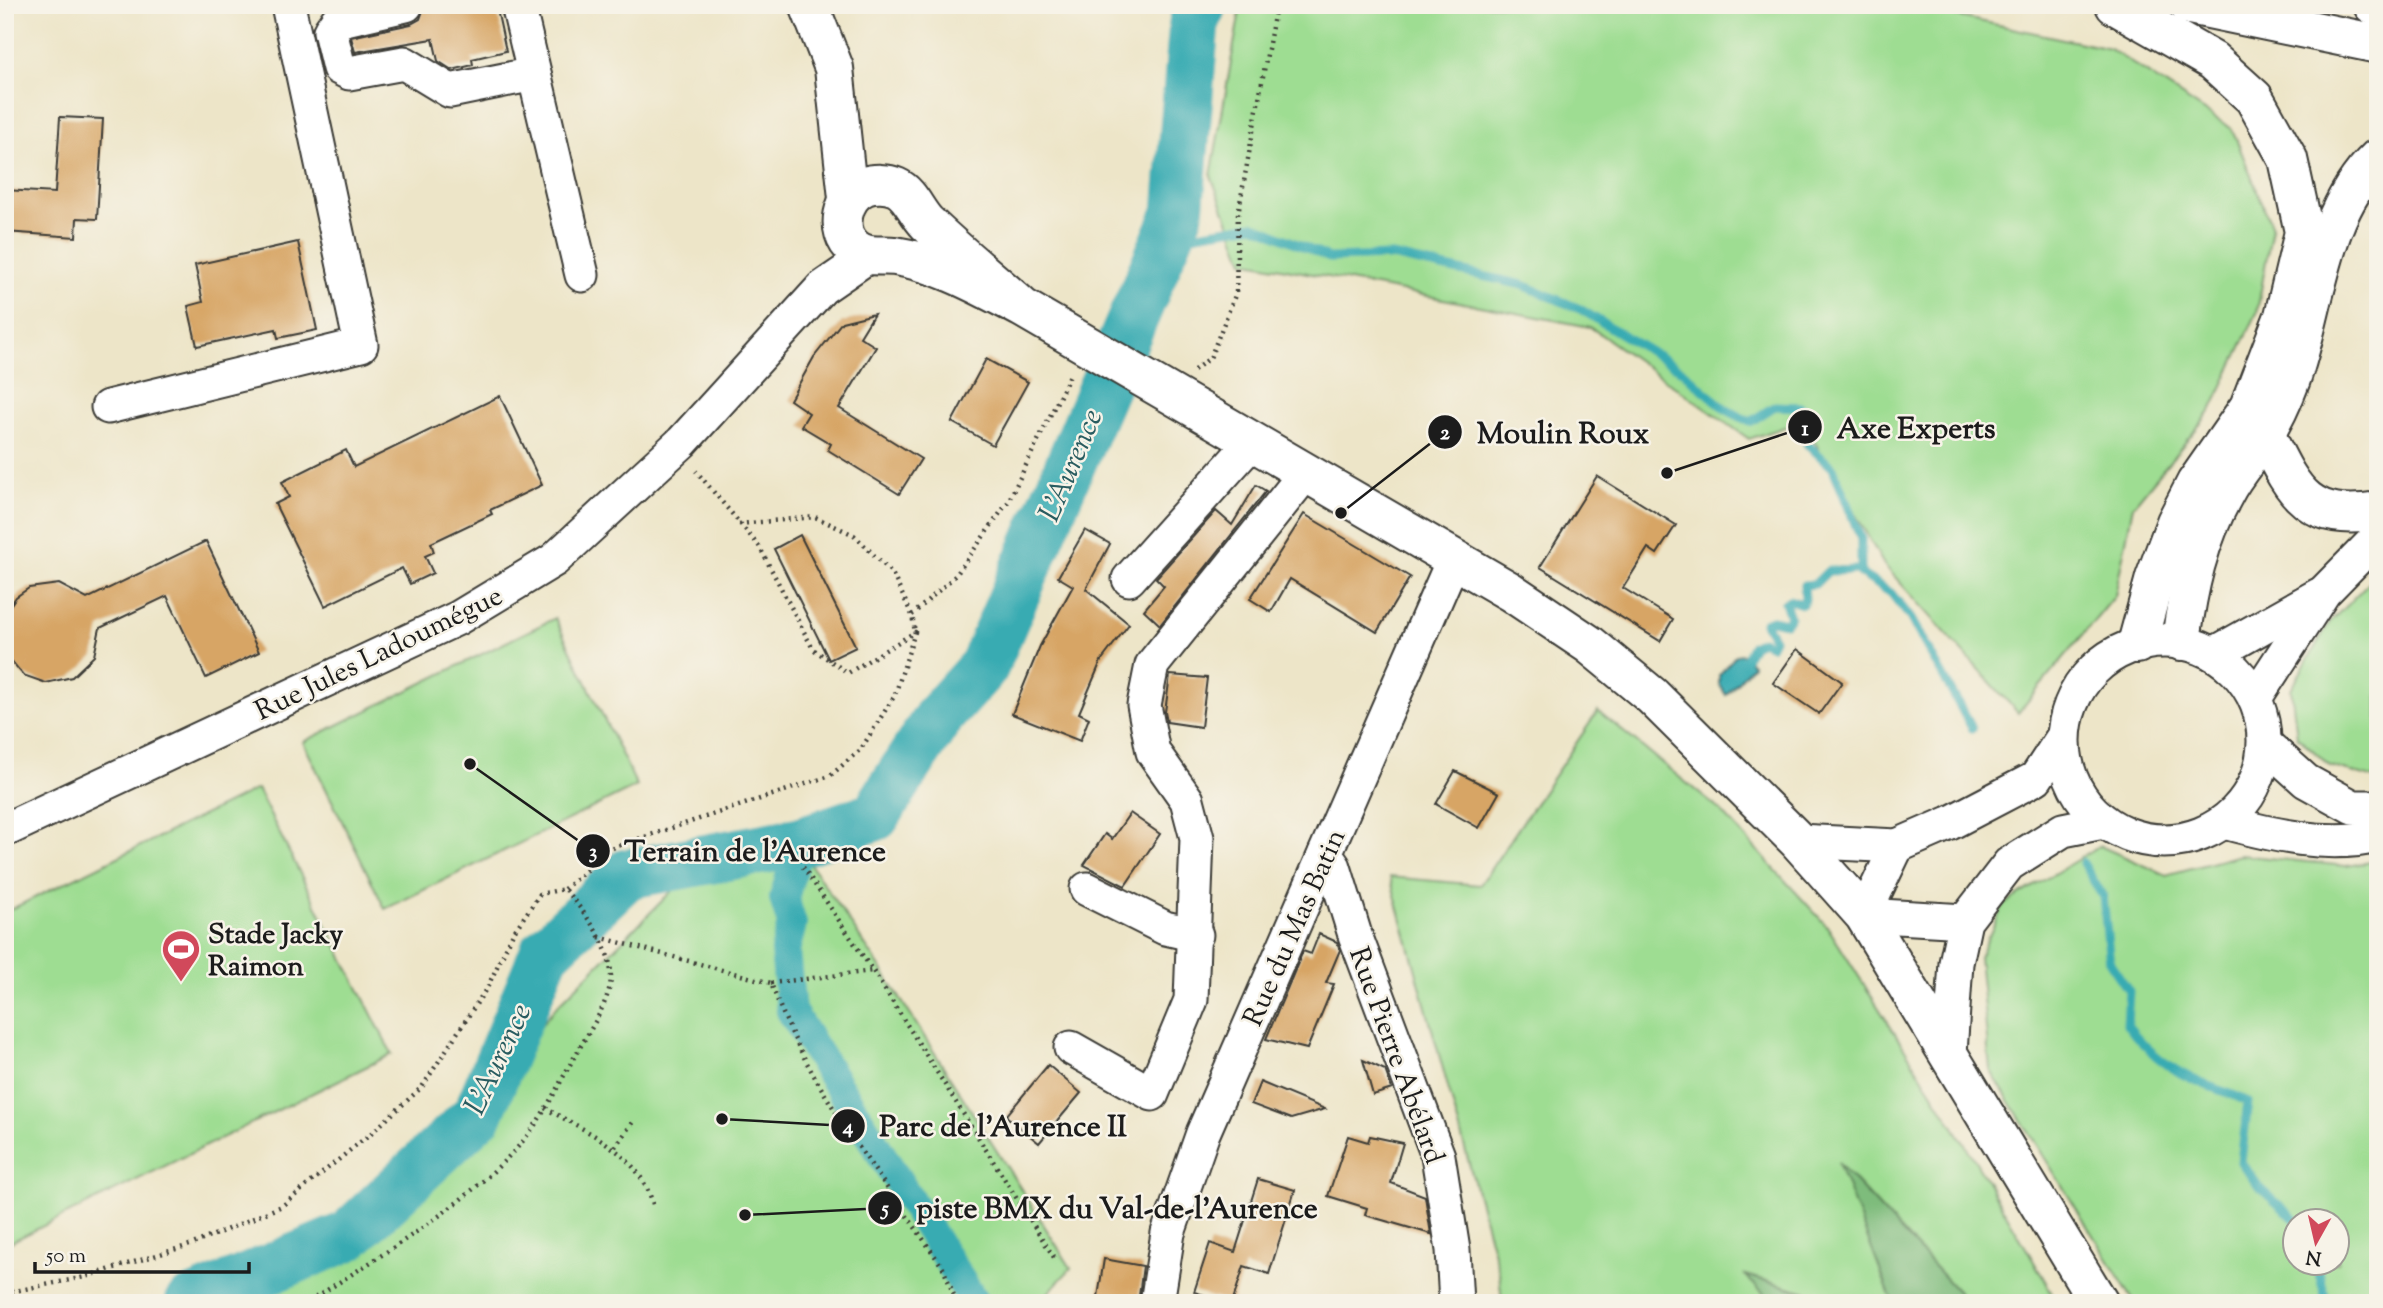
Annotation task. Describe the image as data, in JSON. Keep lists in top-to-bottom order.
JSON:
{
  "streets": {
    "street": ["Rue Jules Ladoumégue", "Rue du Mas Batin", "Rue Pierre Abélard"]
  },
  "crossings": [
    ["Rue du Mas Batin", "Rue Pierre Abélard"]
  ],
  "water": ["L'Aurence"],
  "places": {
    "other": [
      "Axe Experts",
      "Moulin Roux",
      "Terrain de l'Aurence",
      "Parc de l'Aurence II",
      "piste BMX du Val-de-l'Aurence"
    ],
    "sports": ["Stade Jacky Raimon"]
  },
  "scale_bar": "50 m",
  "north": "bottom"
}
